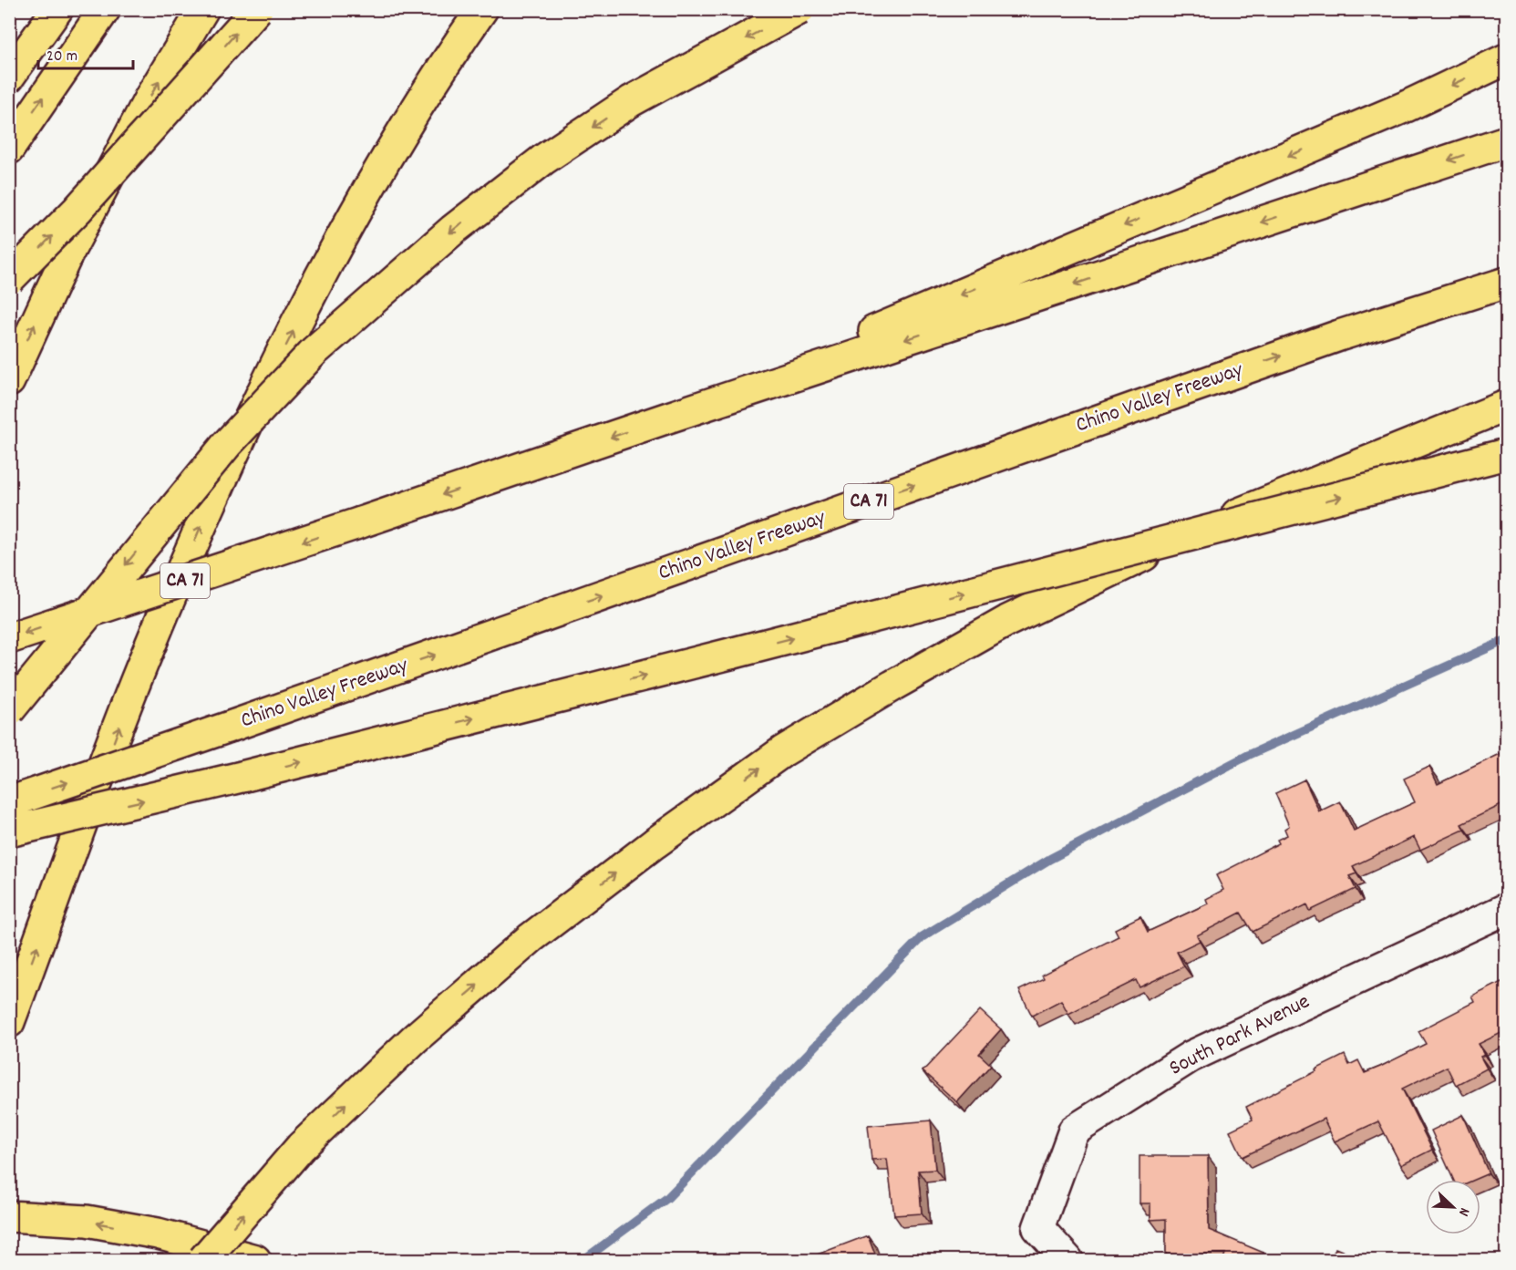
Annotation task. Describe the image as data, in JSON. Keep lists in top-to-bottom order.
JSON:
{
  "streets": {
    "main road": ["Chino Valley Freeway", "CA 71"],
    "street": ["South Park Avenue"]
  },
  "scale_bar": "20 m",
  "north": "bottom right"
}
